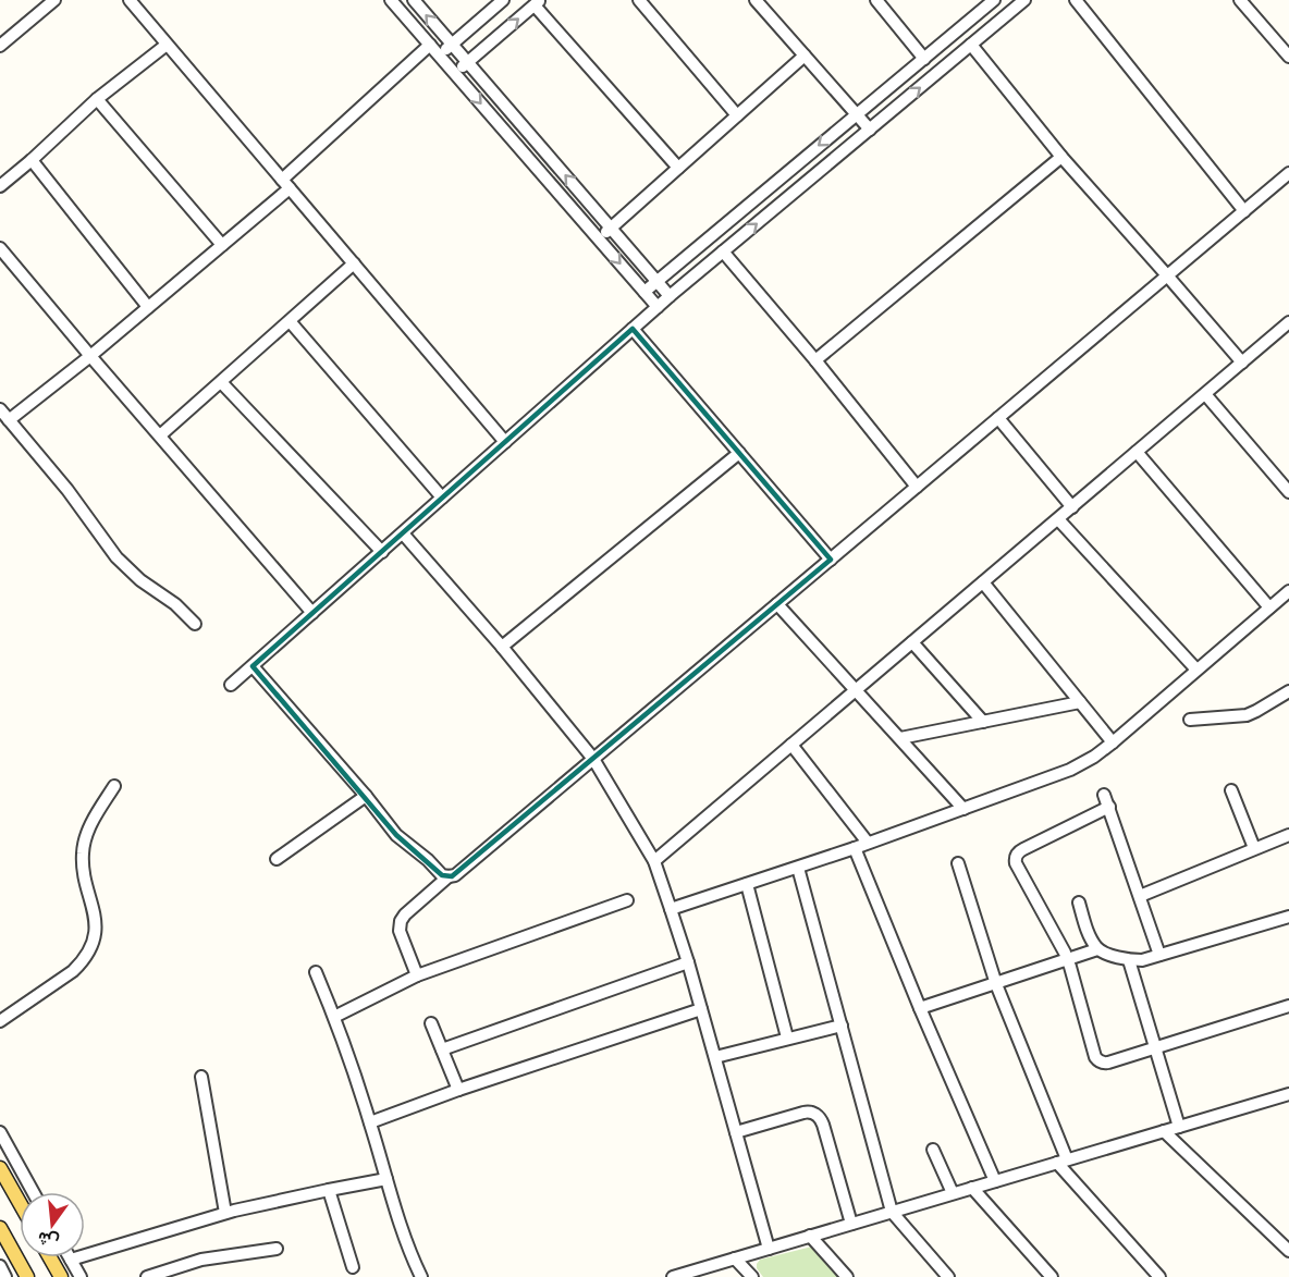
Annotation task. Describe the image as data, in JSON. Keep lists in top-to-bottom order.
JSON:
{
  "north": "bottom"
}
